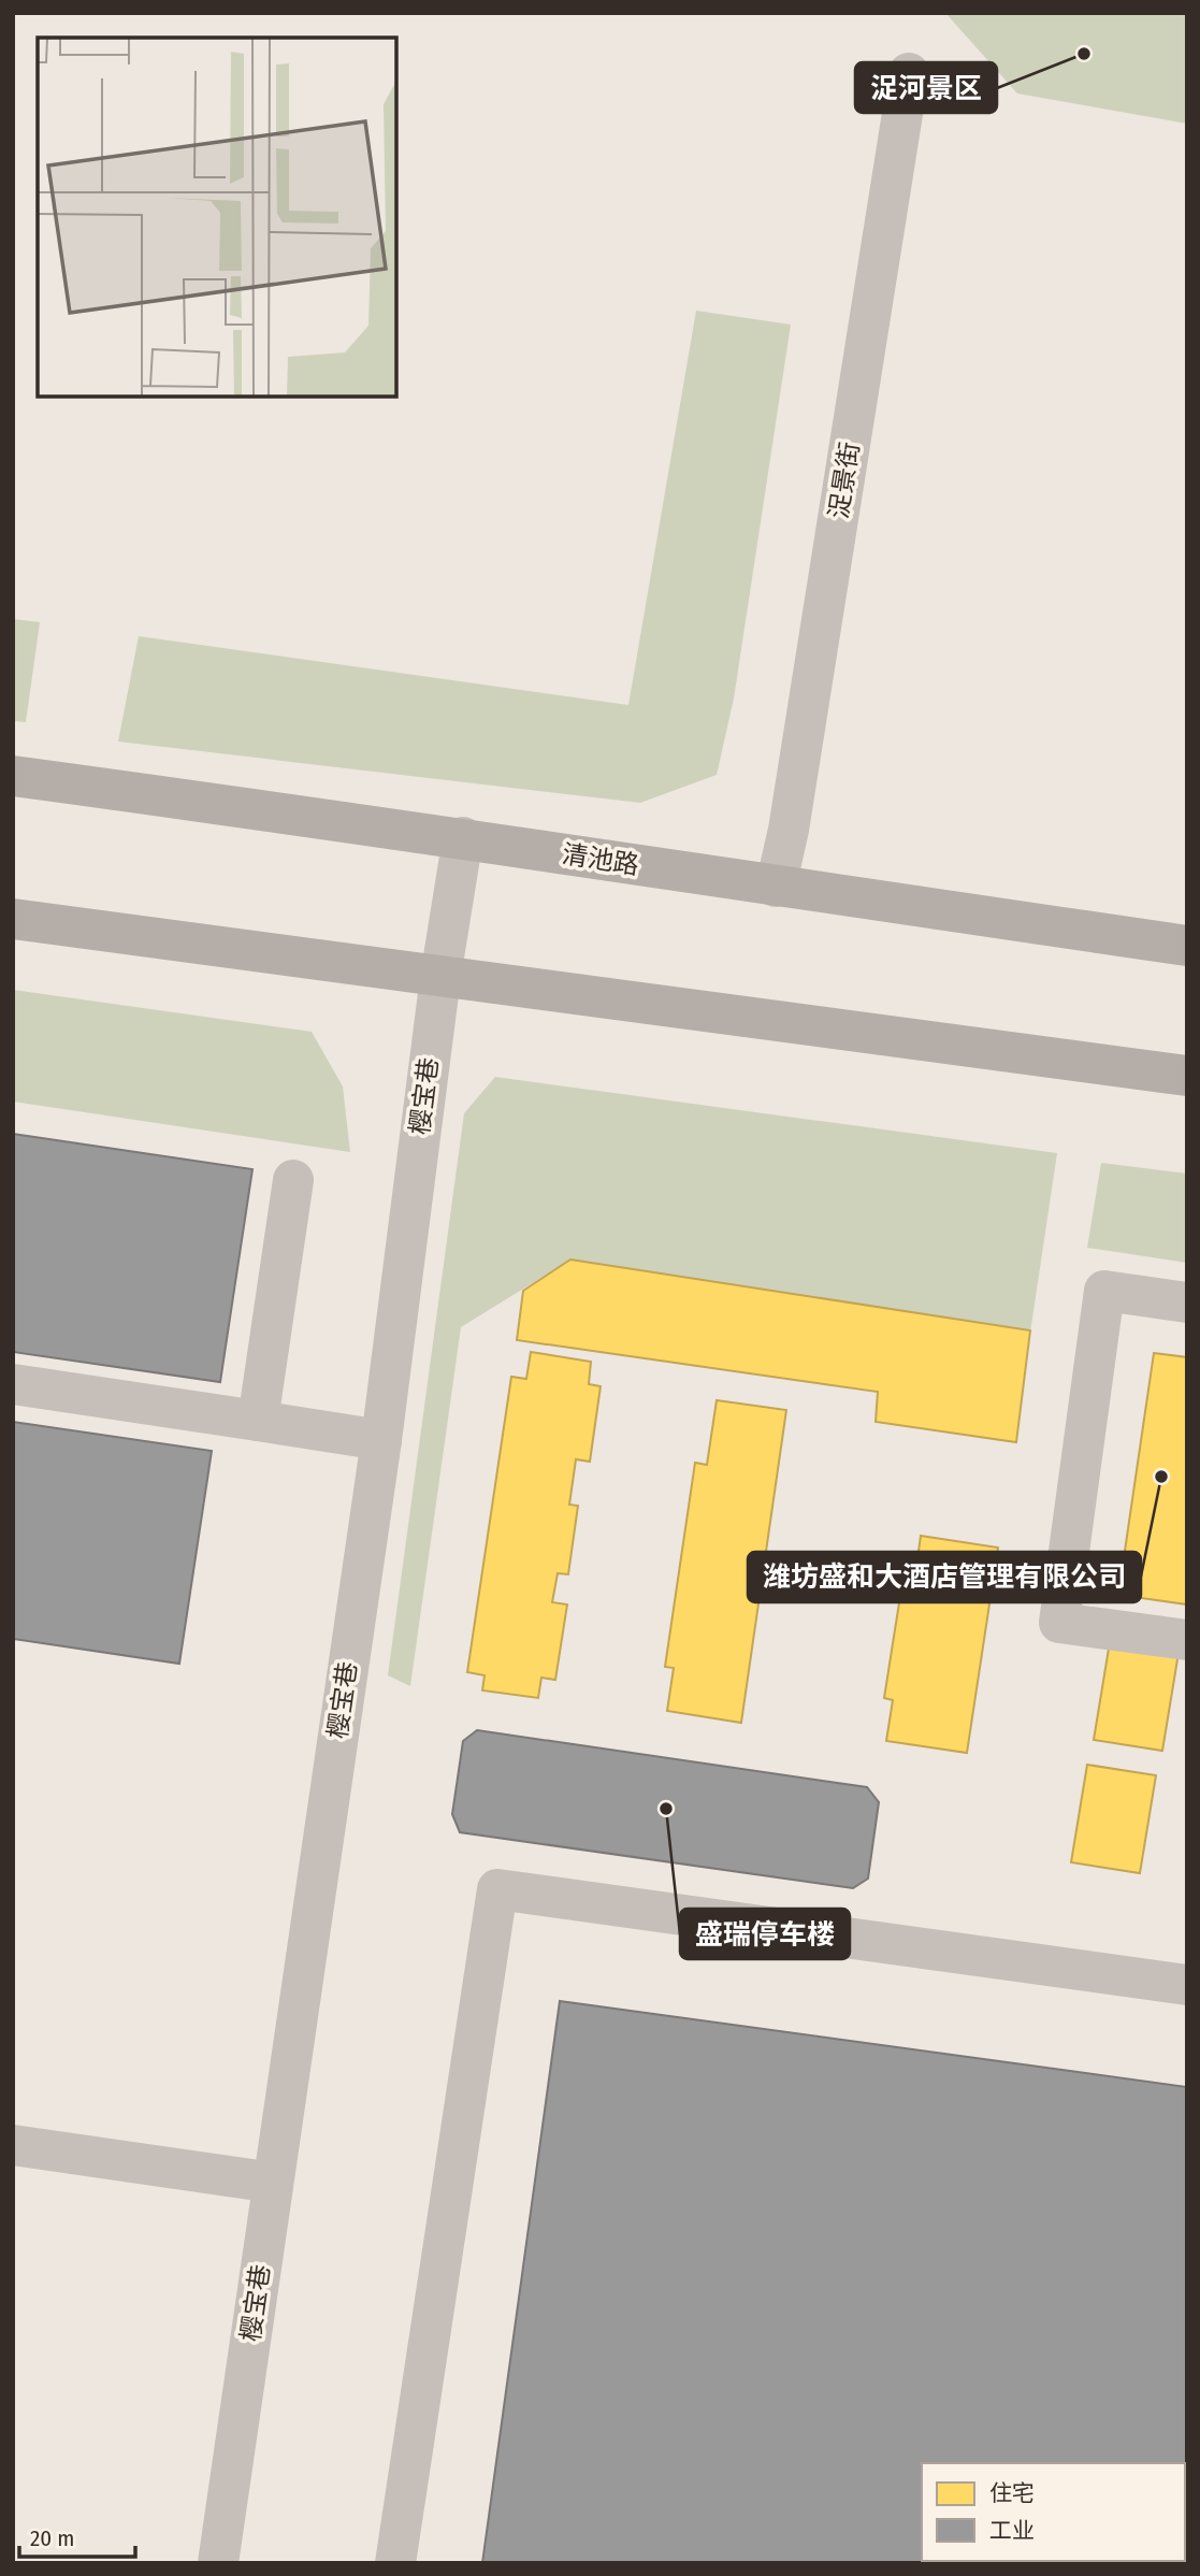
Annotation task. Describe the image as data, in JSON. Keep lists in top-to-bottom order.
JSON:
{
  "streets": {
    "main road": ["清池路"],
    "street": ["浞景街", "樱宝巷"]
  },
  "crossings": [
    ["浞景街", "清池路"],
    ["清池路", "樱宝巷"]
  ],
  "places": ["浞河景区", "潍坊盛和大酒店管理有限公司", "盛瑞停车楼"],
  "legend": ["住宅", "工业"],
  "scale_bar": "20 m"
}
